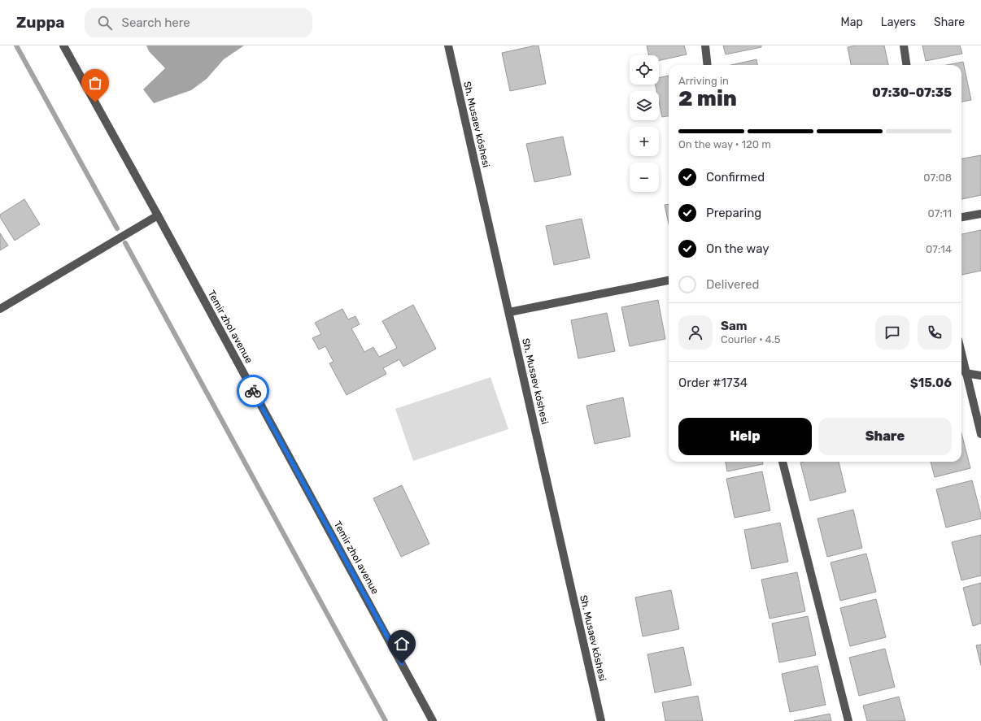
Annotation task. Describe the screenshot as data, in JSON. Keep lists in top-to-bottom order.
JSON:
{
  "streets": {
    "street": ["Sh. Musaev kóshesi", "Temir zhol avenue"]
  },
  "page": {
    "header": "Zuppa",
    "search": "Search here",
    "nav": ["Map", "Layers", "Share"],
    "map_buttons": ["+", "−"],
    "heading": ["2 min", "Arriving in", "07:30–07:35"],
    "panel": [
      "Sam",
      "Courier · 4.5",
      "Order #1734",
      "$15.06"
    ],
    "bar": "On the way · 120 m",
    "list": [
      ["Confirmed", "07:08"],
      ["Preparing", "07:11"],
      ["On the way", "07:14"],
      "Delivered"
    ],
    "buttons": ["Help", "Share"]
  }
}
